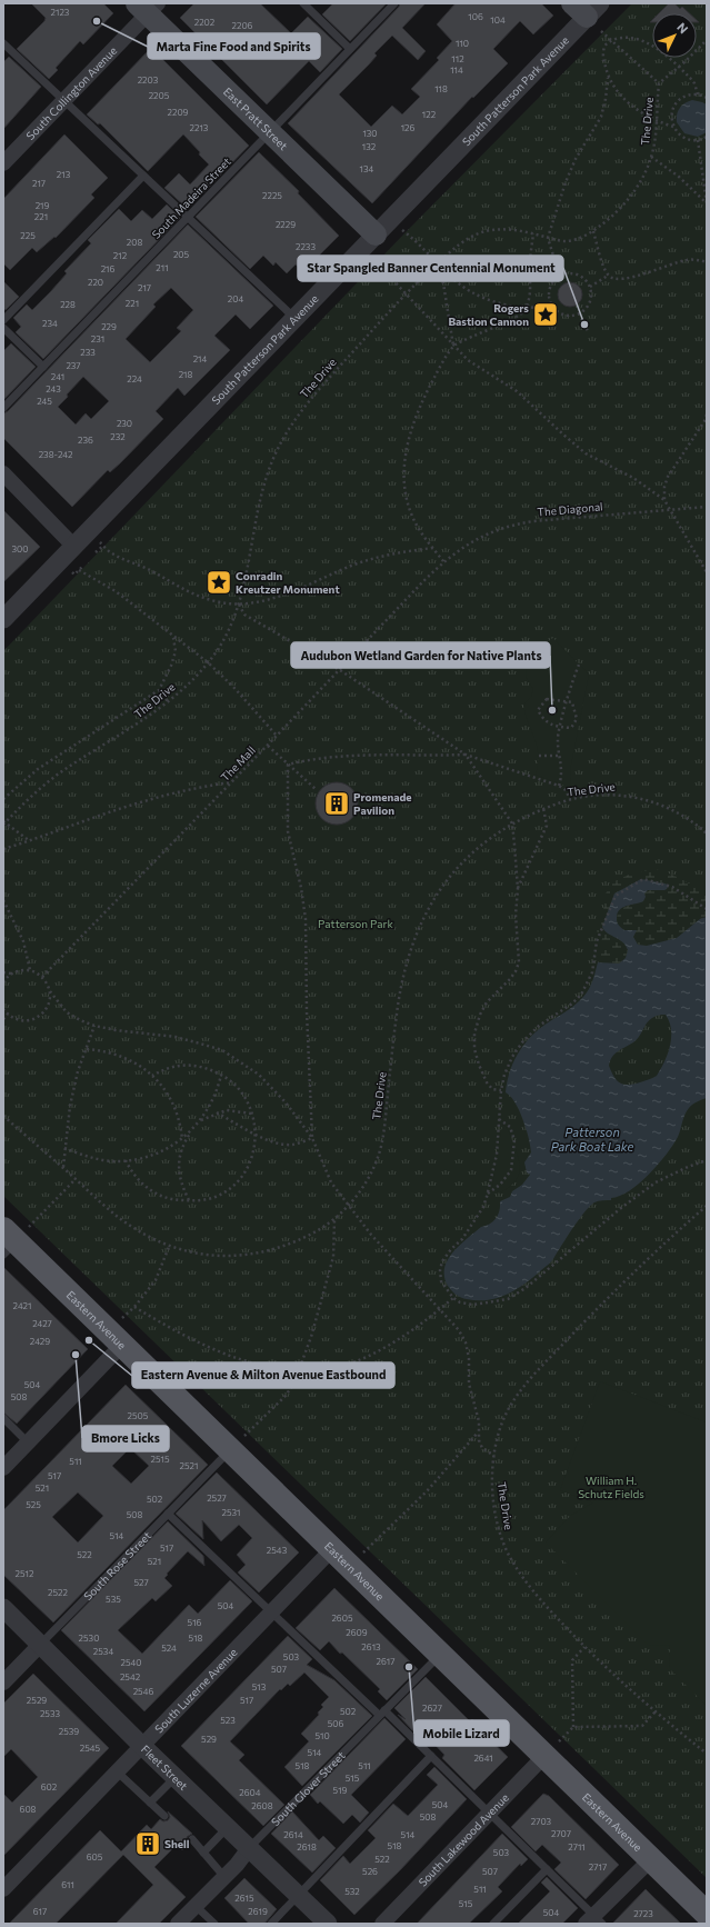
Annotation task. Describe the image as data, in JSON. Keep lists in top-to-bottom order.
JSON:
{
  "streets": {
    "main road": ["East Pratt Street", "Eastern Avenue"],
    "street": [
      "South Patterson Park Avenue",
      "South Collington Avenue",
      "South Rose Street",
      "South Luzerne Avenue",
      "Fleet Street",
      "South Glover Street",
      "South Lakewood Avenue"
    ],
    "lane": ["South Madeira Street"],
    "path": ["The Drive", "The Diagonal", "The Mall"]
  },
  "crossings": [
    ["South Patterson Park Avenue", "East Pratt Street"],
    ["South Collington Avenue", "East Pratt Street"],
    ["East Pratt Street", "South Madeira Street"],
    ["The Diagonal", "The Mall"],
    ["Eastern Avenue", "South Rose Street"],
    ["Eastern Avenue", "South Luzerne Avenue"],
    ["Eastern Avenue", "South Glover Street"],
    ["Eastern Avenue", "South Lakewood Avenue"],
    ["South Rose Street", "Fleet Street"],
    ["South Luzerne Avenue", "Fleet Street"],
    ["Fleet Street", "South Glover Street"]
  ],
  "water": ["Patterson Park Boat Lake"],
  "parks": ["Patterson Park", "William H. Schutz Fields"],
  "places": {
    "other": [
      "Marta Fine Food and Spirits",
      "Star Spangled Banner Centennial Monument",
      "Audubon Wetland Garden for Native Plants",
      "Eastern Avenue & Milton Avenue Eastbound",
      "Bmore Licks",
      "Mobile Lizard"
    ],
    "place": ["Rogers Bastion Cannon", "Conradin Kreutzer Monument"],
    "building": ["Promenade Pavilion", "Shell"]
  },
  "house_numbers": [
    "2123",
    "106",
    "104",
    "2202",
    "2206",
    "110",
    "112",
    "114",
    "2203",
    "118",
    "2205",
    "2209",
    "122",
    "2213",
    "126",
    "130",
    "132",
    "134",
    "213",
    "217",
    "2225",
    "219",
    "221",
    "2229",
    "225",
    "208",
    "2233",
    "205",
    "212",
    "211",
    "216",
    "220",
    "217",
    "204",
    "221",
    "228",
    "234",
    "229",
    "231",
    "233",
    "214",
    "237",
    "218",
    "241",
    "224",
    "243",
    "245",
    "230",
    "232",
    "236",
    "238-242",
    "300",
    "2421",
    "2427",
    "2429",
    "504",
    "508",
    "2505",
    "2515",
    "511",
    "2521",
    "517",
    "521",
    "2527",
    "502",
    "525",
    "2531",
    "508",
    "514",
    "517",
    "2543",
    "522",
    "521",
    "2512",
    "527",
    "2522",
    "535",
    "504",
    "2605",
    "516",
    "2609",
    "2530",
    "518",
    "2613",
    "524",
    "2534",
    "503",
    "2617",
    "2540",
    "507",
    "2542",
    "513",
    "2546",
    "2529",
    "517",
    "2627",
    "502",
    "2533",
    "523",
    "506",
    "2539",
    "510",
    "529",
    "2545",
    "514",
    "2641",
    "518",
    "511",
    "515",
    "602",
    "519",
    "2604",
    "504",
    "2608",
    "608",
    "508",
    "2703",
    "2707",
    "2614",
    "514",
    "518",
    "2618",
    "2711",
    "503",
    "605",
    "522",
    "2717",
    "526",
    "507",
    "611",
    "511",
    "532",
    "2615",
    "515",
    "617",
    "2619",
    "504",
    "2723"
  ],
  "north": "top right"
}
